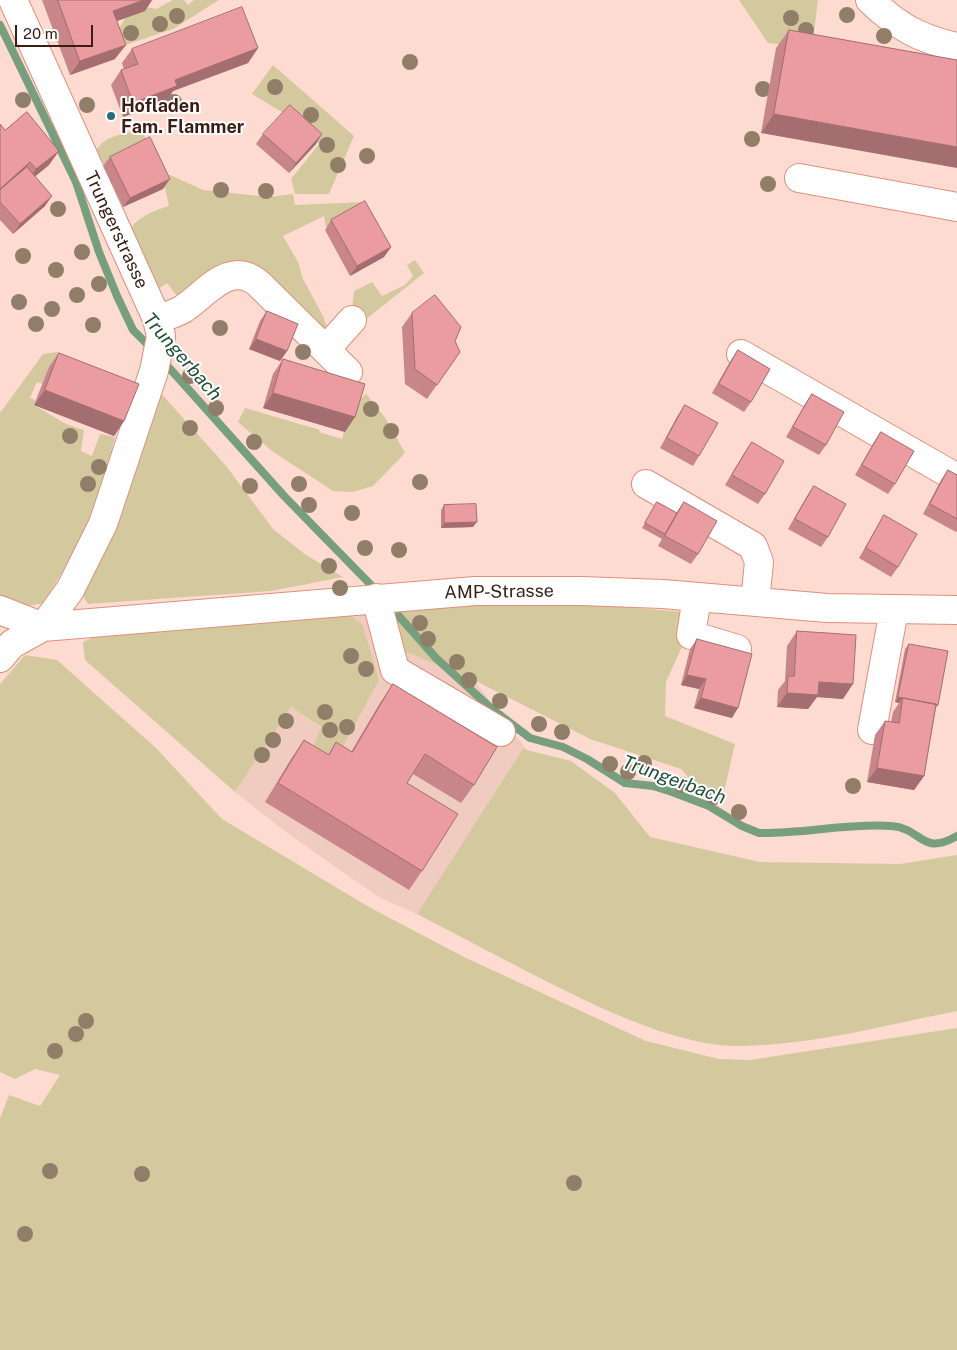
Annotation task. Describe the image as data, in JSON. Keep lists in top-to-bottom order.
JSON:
{
  "streets": {
    "street": ["Trungerstrasse", "AMP-Strasse"]
  },
  "water": ["Trungerbach"],
  "places": ["Hofladen Fam. Flammer"],
  "scale_bar": "20 m"
}
